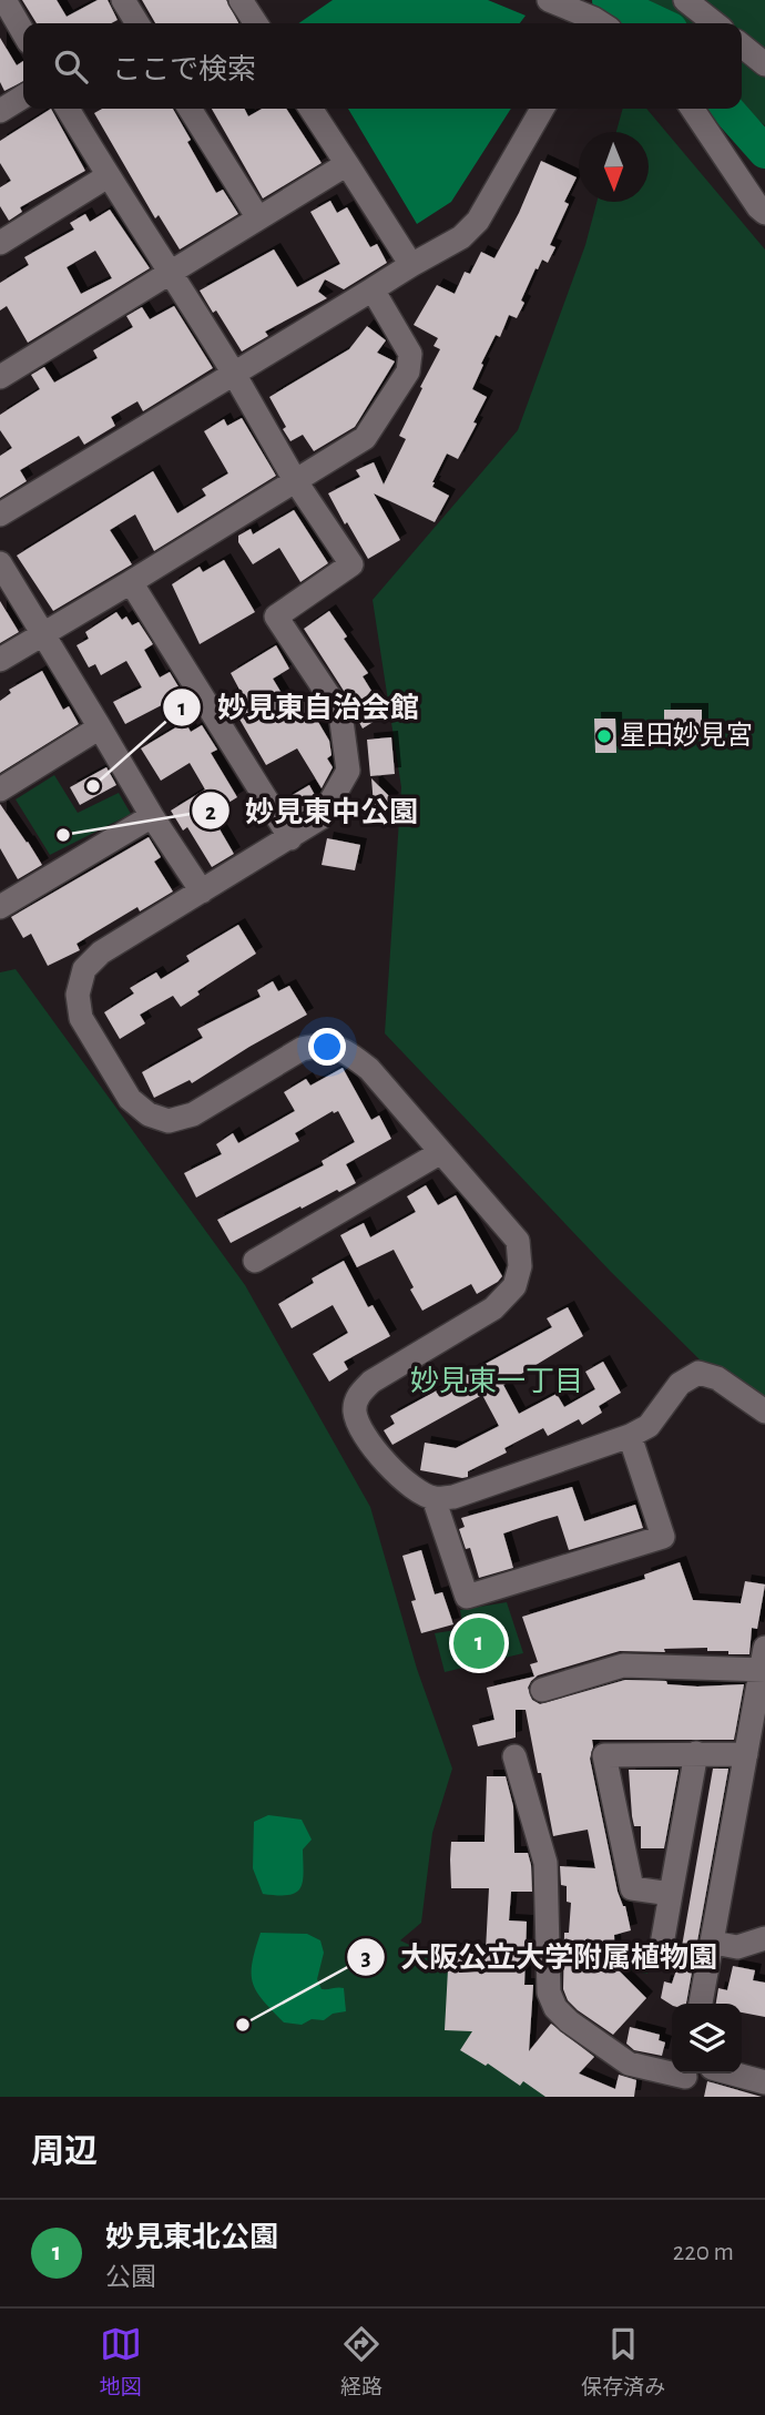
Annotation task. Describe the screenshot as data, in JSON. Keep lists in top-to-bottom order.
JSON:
{
  "districts": ["妙見東一丁目"],
  "places": [
    "星田妙見宮",
    "妙見東自治会館",
    "妙見東中公園",
    "大阪公立大学附属植物園"
  ],
  "north": "bottom",
  "page": {
    "search": "ここで検索",
    "pins": "1",
    "heading": "周辺",
    "list": [
      {
        "mark": "1",
        "name": "妙見東北公園",
        "note": "公園",
        "value": "220 m"
      }
    ],
    "nav": ["地図", "経路", "保存済み"]
  }
}
